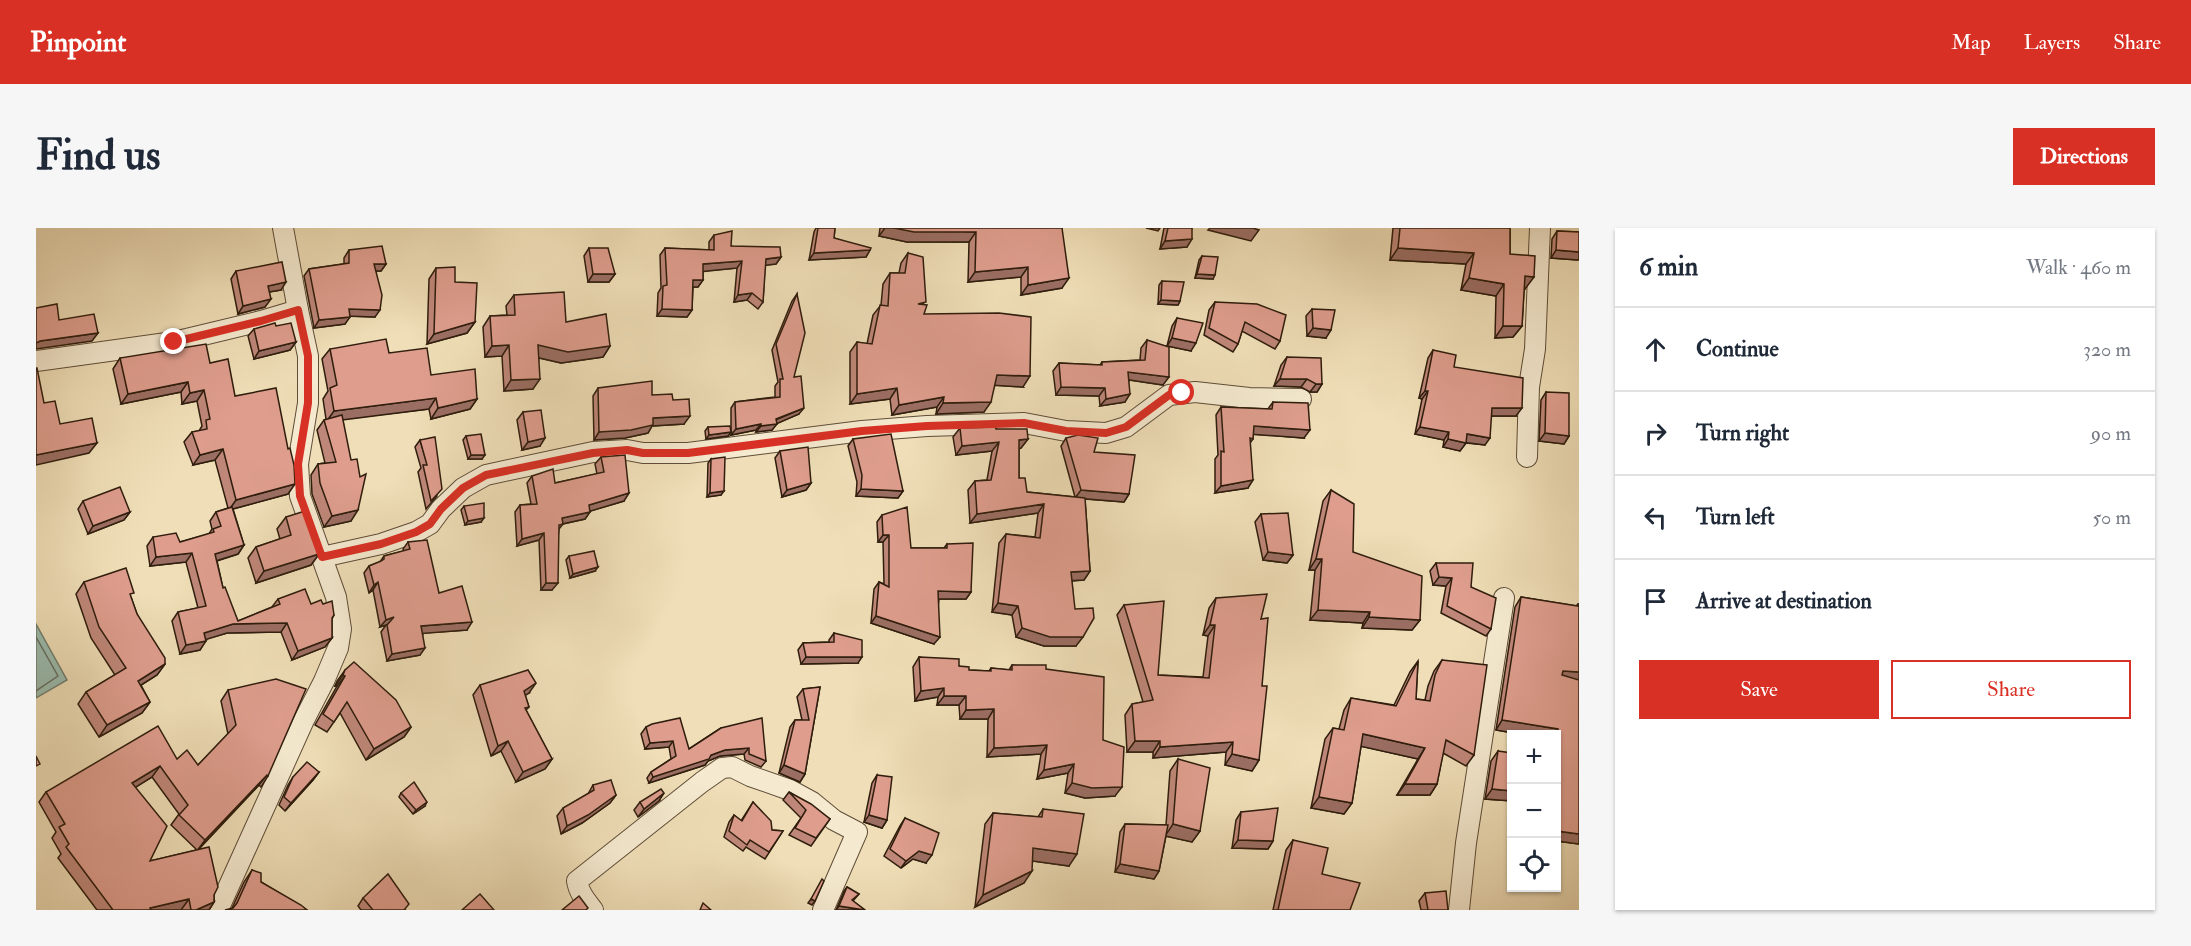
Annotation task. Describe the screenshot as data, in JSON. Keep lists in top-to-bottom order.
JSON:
{
  "page": {
    "header": "Pinpoint",
    "nav": ["Map", "Layers", "Share"],
    "buttons": [
      "Directions",
      ["Save", "Share"]
    ],
    "title": "Find us",
    "heading": ["6 min", "Walk · 460 m"],
    "list": [
      ["Continue", "320 m"],
      ["Turn right", "90 m"],
      ["Turn left", "50 m"],
      "Arrive at destination"
    ],
    "map_buttons": ["+", "−"]
  }
}
